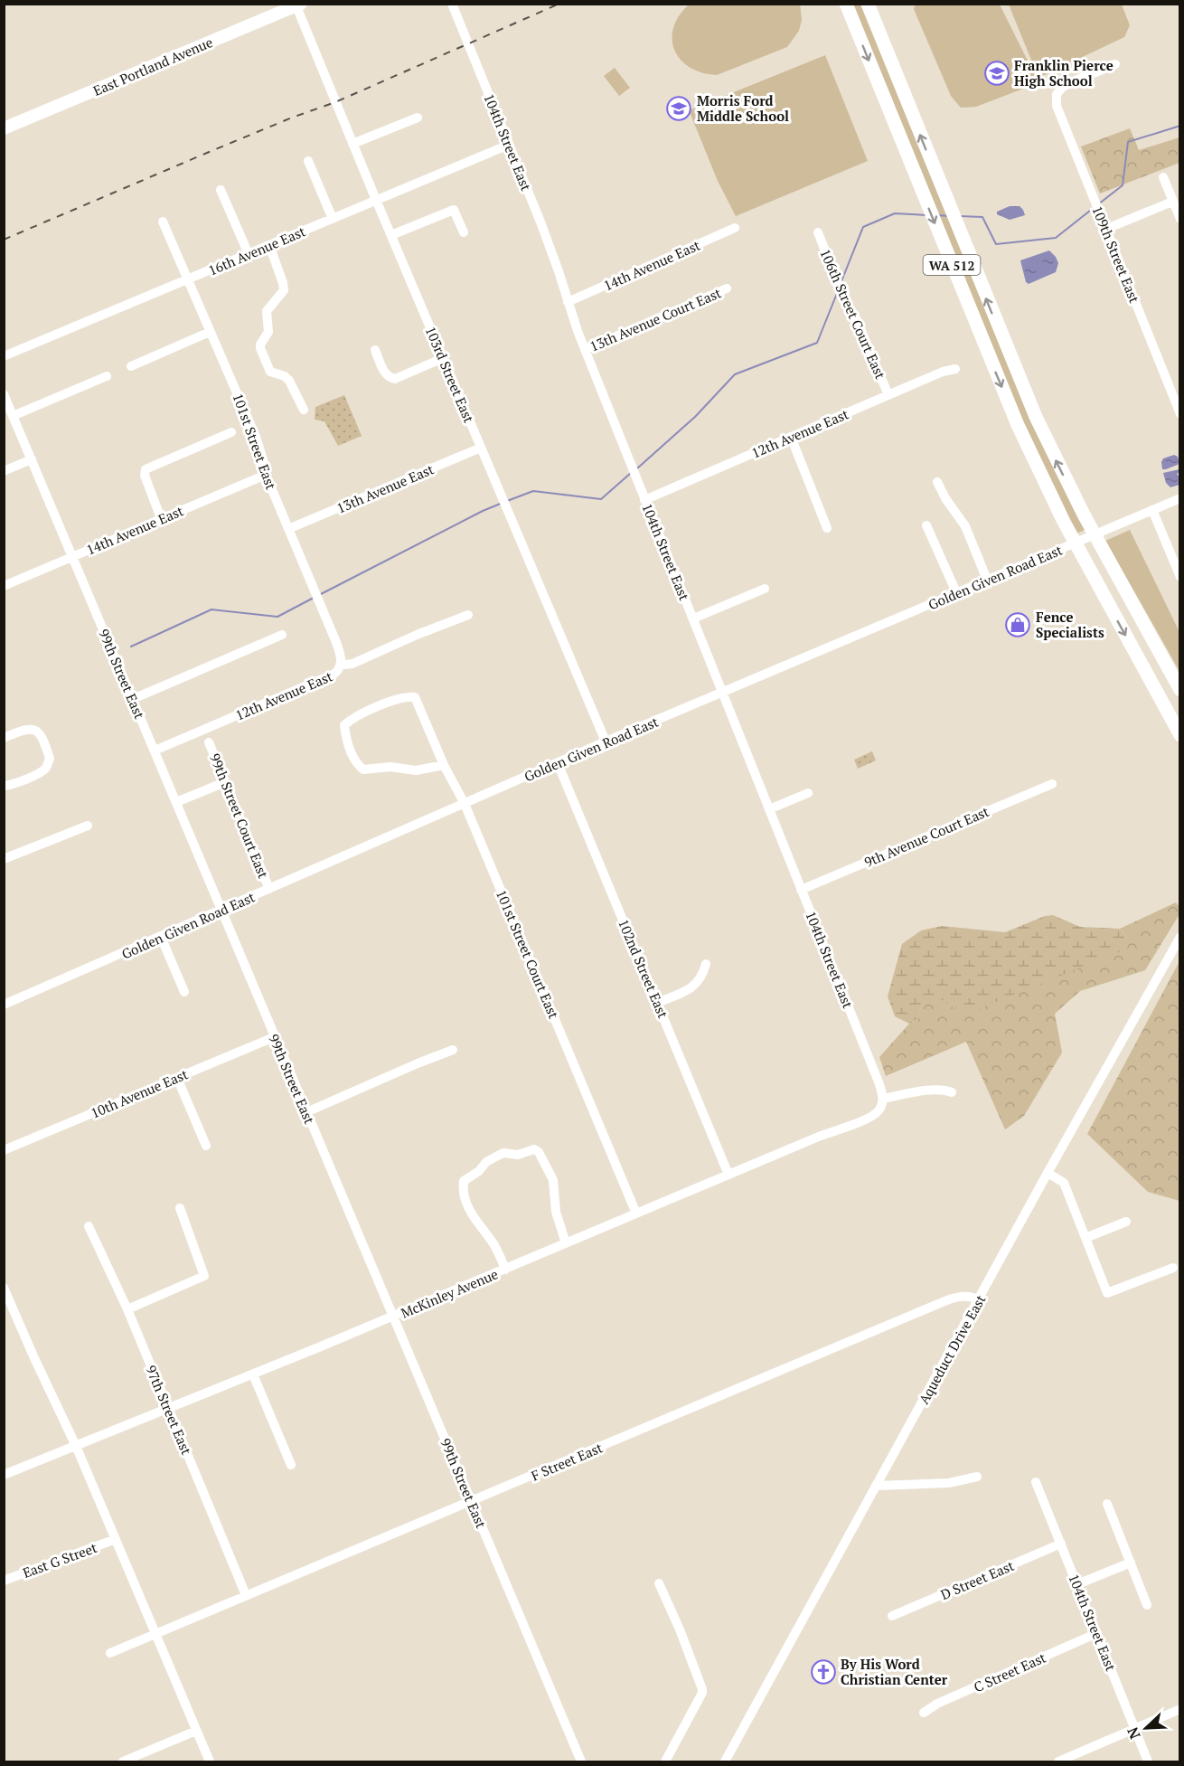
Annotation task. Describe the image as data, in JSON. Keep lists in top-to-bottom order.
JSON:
{
  "streets": {
    "highway": ["WA 512"],
    "main road": ["East Portland Avenue"],
    "street": [
      "104th Street East",
      "16th Avenue East",
      "109th Street East",
      "14th Avenue East",
      "106th Street Court East",
      "13th Avenue Court East",
      "103rd Street East",
      "12th Avenue East",
      "101st Street East",
      "13th Avenue East",
      "Golden Given Road East",
      "99th Street East",
      "99th Street Court East",
      "9th Avenue Court East",
      "101st Street Court East",
      "102nd Street East",
      "10th Avenue East",
      "McKinley Avenue",
      "Aqueduct Drive East",
      "97th Street East",
      "F Street East",
      "East G Street",
      "D Street East",
      "C Street East"
    ]
  },
  "crossings": [
    ["East Portland Avenue", "103rd Street East"],
    ["104th Street East", "16th Avenue East"],
    ["104th Street East", "14th Avenue East"],
    ["104th Street East", "13th Avenue Court East"],
    ["104th Street East", "12th Avenue East"],
    ["104th Street East", "Golden Given Road East"],
    ["104th Street East", "9th Avenue Court East"],
    ["104th Street East", "McKinley Avenue"],
    ["104th Street East", "D Street East"],
    ["104th Street East", "C Street East"],
    ["16th Avenue East", "103rd Street East"],
    ["16th Avenue East", "101st Street East"],
    ["14th Avenue East", "101st Street East"],
    ["14th Avenue East", "99th Street East"],
    ["106th Street Court East", "12th Avenue East"],
    ["103rd Street East", "13th Avenue East"],
    ["103rd Street East", "Golden Given Road East"],
    ["12th Avenue East", "101st Street East"],
    ["12th Avenue East", "99th Street East"],
    ["101st Street East", "13th Avenue East"],
    ["Golden Given Road East", "99th Street East"],
    ["Golden Given Road East", "99th Street Court East"],
    ["Golden Given Road East", "101st Street Court East"],
    ["Golden Given Road East", "102nd Street East"],
    ["99th Street East", "10th Avenue East"],
    ["99th Street East", "McKinley Avenue"],
    ["99th Street East", "F Street East"],
    ["101st Street Court East", "McKinley Avenue"],
    ["102nd Street East", "McKinley Avenue"],
    ["McKinley Avenue", "97th Street East"],
    ["Aqueduct Drive East", "F Street East"],
    ["97th Street East", "F Street East"]
  ],
  "places": {
    "school or university": ["Franklin Pierce High School", "Morris Ford Middle School"],
    "shop": ["Fence Specialists"],
    "church": ["By His Word Christian Center"]
  },
  "north": "bottom left"
}
